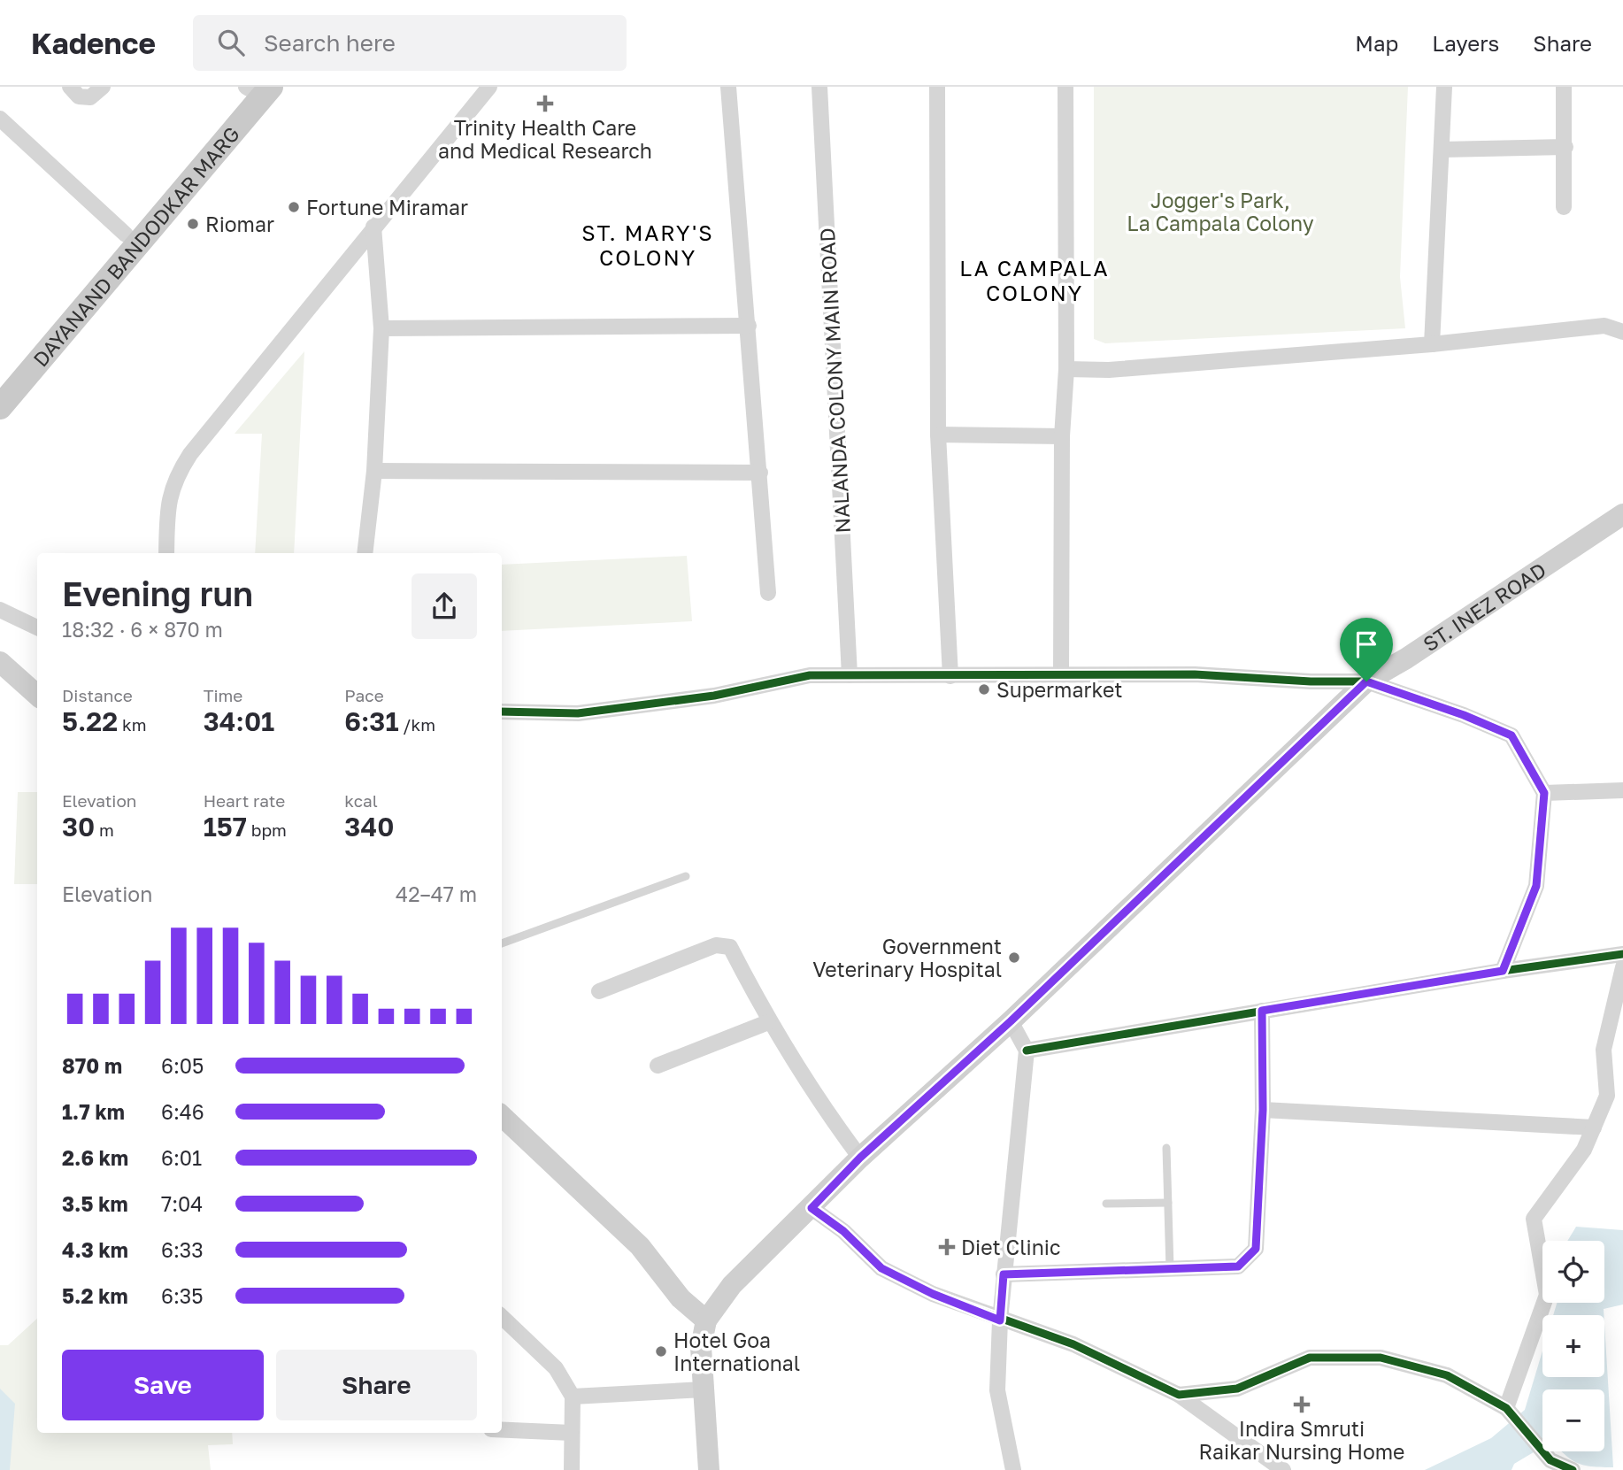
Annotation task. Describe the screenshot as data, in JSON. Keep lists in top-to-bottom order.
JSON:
{
  "streets": {
    "main road": ["DAYANAND BANDODKAR MARG", "ST. INEZ ROAD"],
    "street": ["NALANDA COLONY MAIN ROAD"]
  },
  "districts": ["ST. MARY'S COLONY", "LA CAMPALA COLONY"],
  "parks": ["Jogger's Park, La Campala Colony"],
  "places": {
    "health": ["Trinity Health Care and Medical Research", "Diet Clinic", "Indira Smruti Raikar Nursing Home"],
    "other": [
      "Fortune Miramar",
      "Riomar",
      "Supermarket",
      "Government Veterinary Hospital",
      "Hotel Goa International"
    ]
  },
  "page": {
    "header": "Kadence",
    "search": "Search here",
    "nav": ["Map", "Layers", "Share"],
    "heading": ["Evening run", "18:32 · 6 × 870 m"],
    "stats": [
      ["Distance", "5.22 km"],
      ["Time", "34:01"],
      ["Pace", "6:31 /km"],
      ["Elevation", "30 m"],
      ["Heart rate", "157 bpm"],
      ["kcal", "340"]
    ],
    "chart": ["Elevation", "42–47 m"],
    "list": [
      {
        "name": "870 m",
        "note": "6:05"
      },
      {
        "name": "1.7 km",
        "note": "6:46"
      },
      {
        "name": "2.6 km",
        "note": "6:01"
      },
      {
        "name": "3.5 km",
        "note": "7:04"
      },
      {
        "name": "4.3 km",
        "note": "6:33"
      },
      {
        "name": "5.2 km",
        "note": "6:35"
      }
    ],
    "map_buttons": ["+", "−"],
    "buttons": ["Save", "Share"]
  }
}
